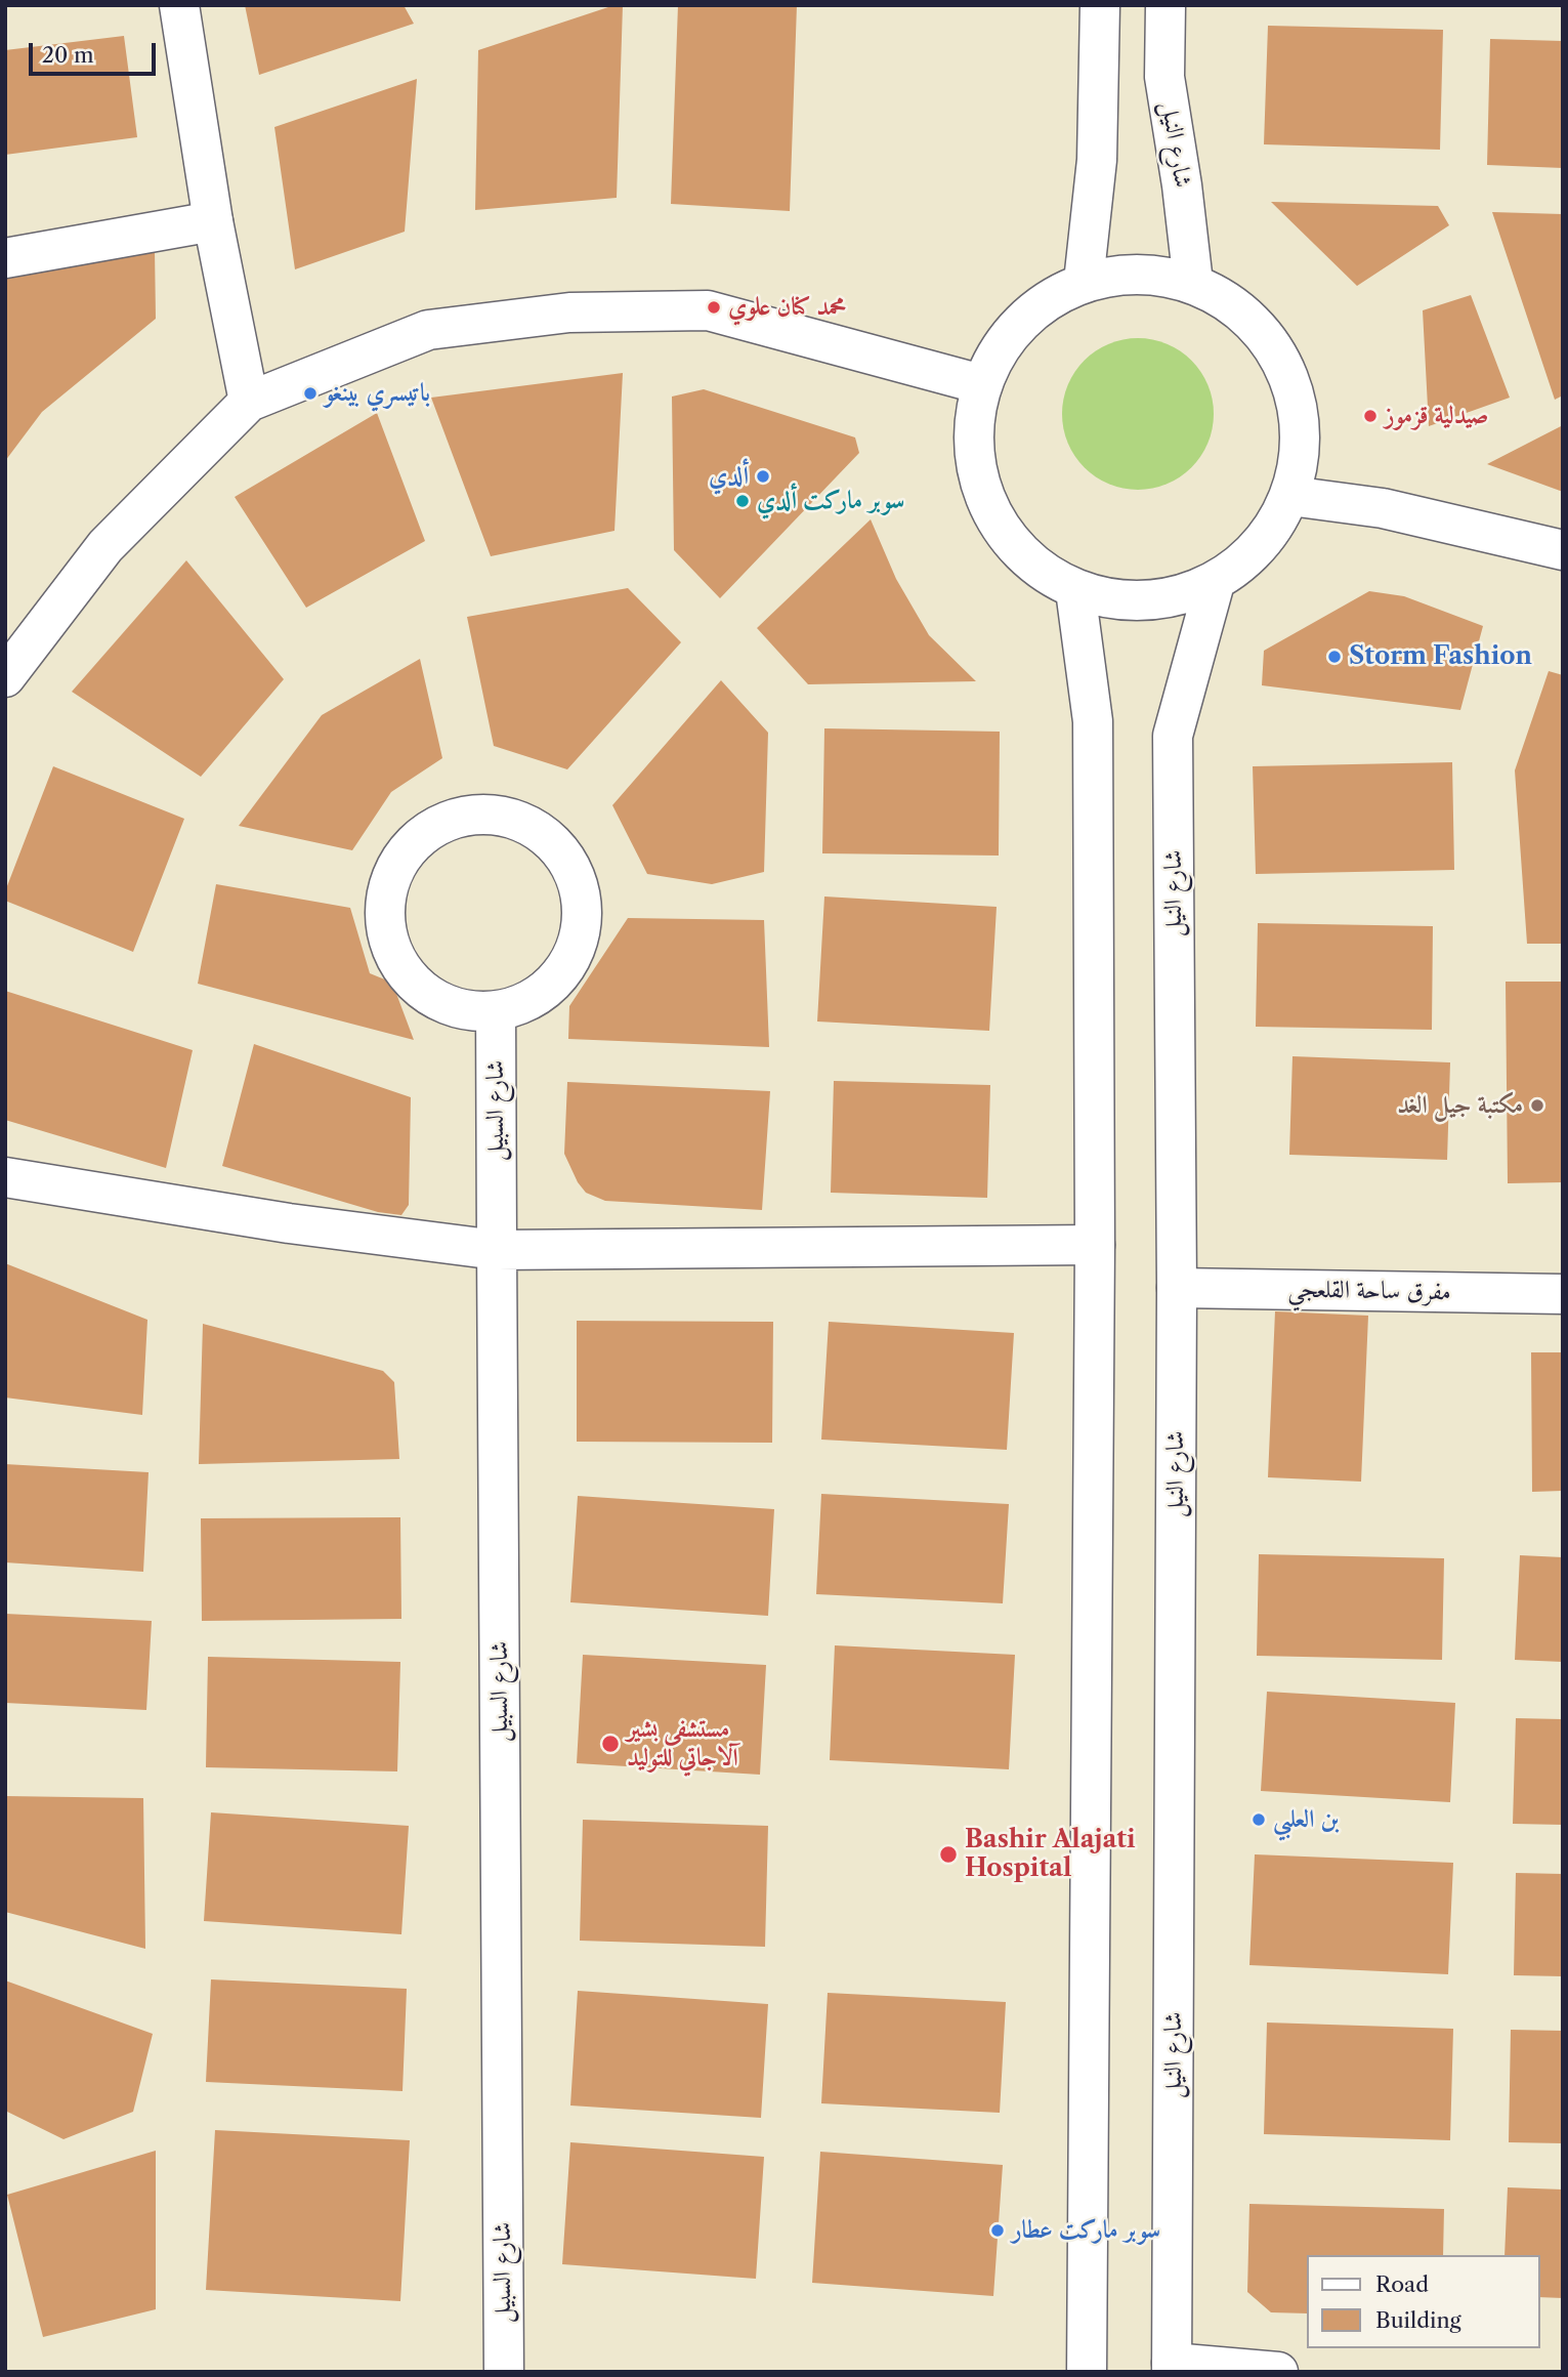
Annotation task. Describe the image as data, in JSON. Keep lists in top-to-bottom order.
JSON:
{
  "streets": {
    "street": ["شارع النيل", "شارع السبيل", "مفرق ساحة القلعجي"]
  },
  "crossings": [
    ["شارع النيل", "مفرق ساحة القلعجي"]
  ],
  "places": [
    "محمد كنان علوي",
    "باتيسري بينغو",
    "صيدلية قزموز",
    "ألدي",
    "سوبر ماركت ألدي",
    "Storm Fashion",
    "مكتبة جيل الغد",
    "مستشفى بشير آلاجاتي للتوليد",
    "بن العلبي",
    "Bashir Alajati Hospital",
    "سوبر ماركت عطار"
  ],
  "legend": ["Road", "Building"],
  "scale_bar": "20 m"
}
